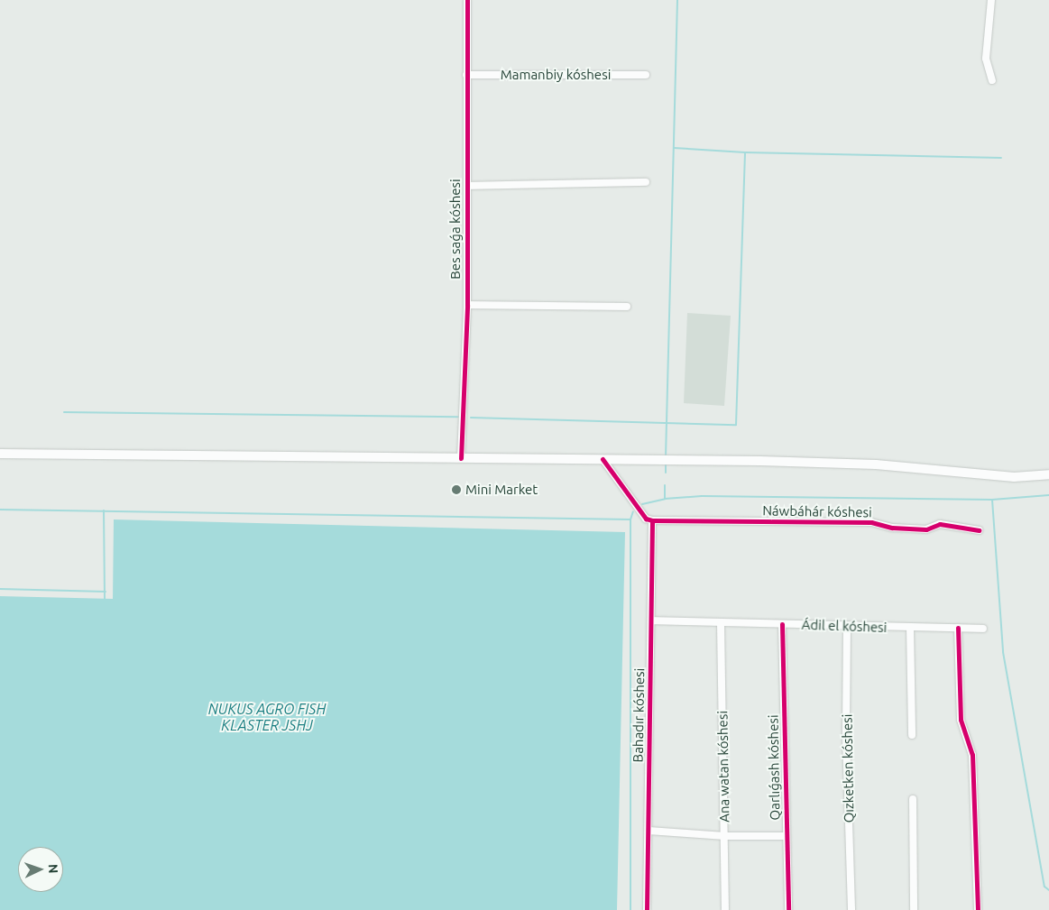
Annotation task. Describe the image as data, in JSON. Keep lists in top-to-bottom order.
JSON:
{
  "streets": {
    "street": [
      "Mamanbiy kóshesi",
      "Bes saǵa kóshesi",
      "Náwbáhár kóshesi",
      "Ádil el kóshesi",
      "Bahadır kóshesi",
      "Ana watan kóshesi",
      "Qarlıǵash kóshesi",
      "Qızketken kóshesi"
    ]
  },
  "crossings": [
    ["Mamanbiy kóshesi", "Bes saǵa kóshesi"],
    ["Náwbáhár kóshesi", "Bahadır kóshesi"],
    ["Ádil el kóshesi", "Bahadır kóshesi"],
    ["Ádil el kóshesi", "Ana watan kóshesi"],
    ["Ádil el kóshesi", "Qarlıǵash kóshesi"],
    ["Ádil el kóshesi", "Qızketken kóshesi"]
  ],
  "water": ["NUKUS AGRO FISH KLASTER JSHJ"],
  "places": ["Mini Market"],
  "north": "right"
}
